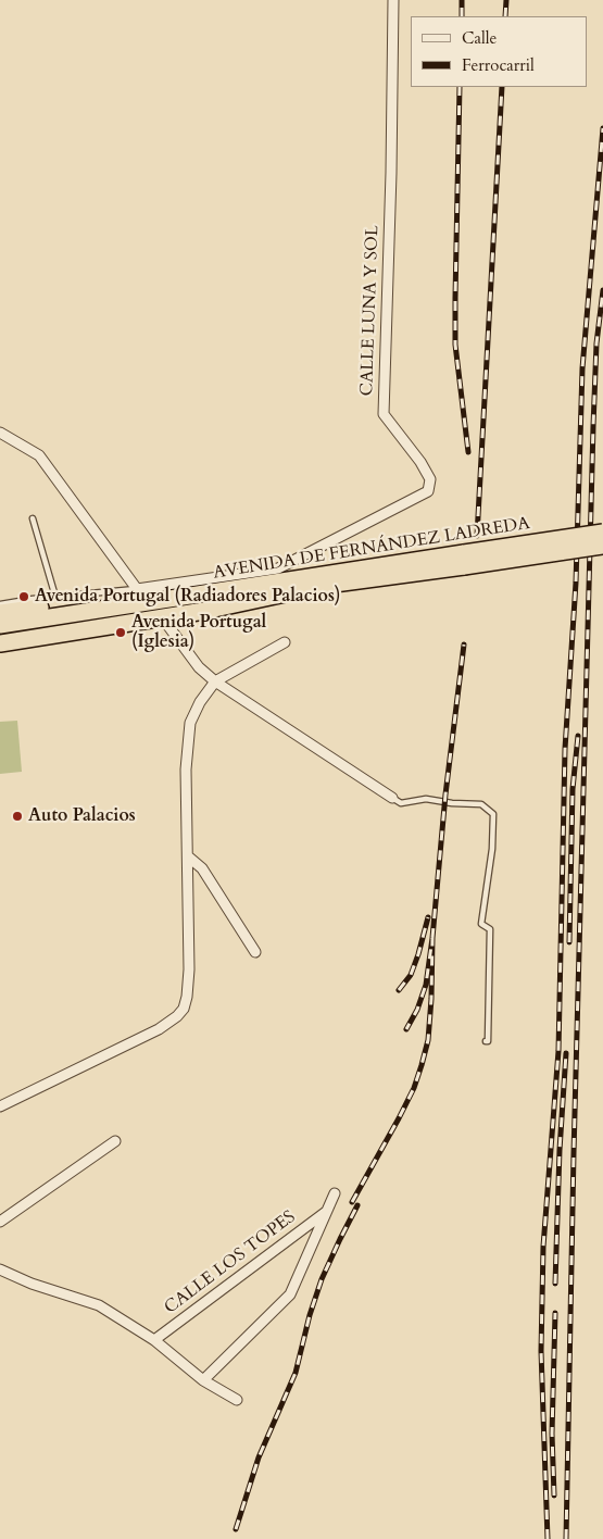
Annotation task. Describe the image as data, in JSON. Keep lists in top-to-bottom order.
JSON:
{
  "streets": {
    "highway": ["AVENIDA DE FERNÁNDEZ LADREDA"],
    "street": ["CALLE LUNA Y SOL", "CALLE LOS TOPES"]
  },
  "crossings": [
    ["CALLE LUNA Y SOL", "AVENIDA DE FERNÁNDEZ LADREDA"]
  ],
  "places": ["Avenida Portugal (Radiadores Palacios)", "Avenida Portugal (Iglesia)", "Auto Palacios"],
  "legend": ["Calle", "Ferrocarril"]
}
